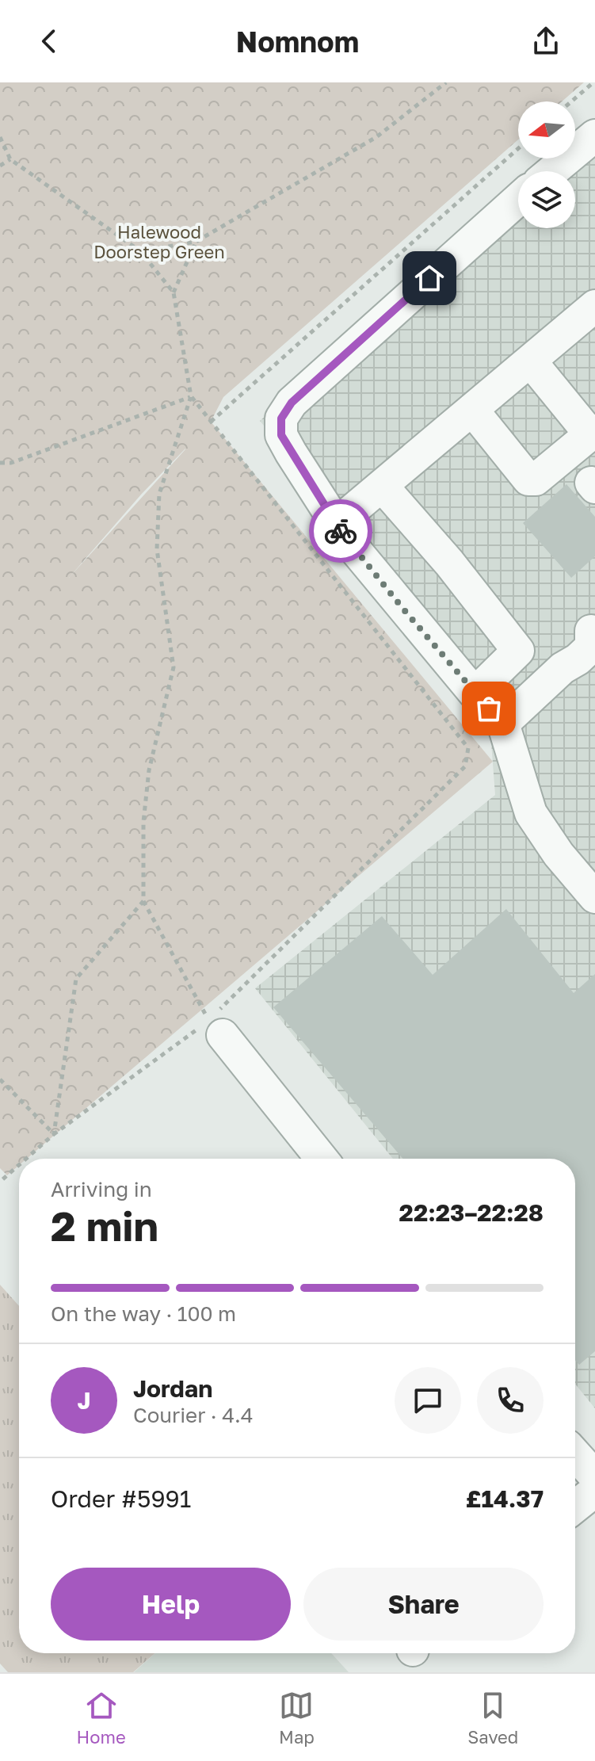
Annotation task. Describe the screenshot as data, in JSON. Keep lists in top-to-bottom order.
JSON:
{
  "parks": ["Halewood Doorstep Green"],
  "north": "left",
  "page": {
    "header": "Nomnom",
    "heading": ["2 min", "Arriving in", "22:23–22:28"],
    "panel": [
      "Jordan",
      "Courier · 4.4",
      "Order #5991",
      "£14.37"
    ],
    "bar": "On the way · 100 m",
    "round": "J",
    "buttons": ["Help", "Share"],
    "tabs": ["Home", "Map", "Saved"]
  }
}
